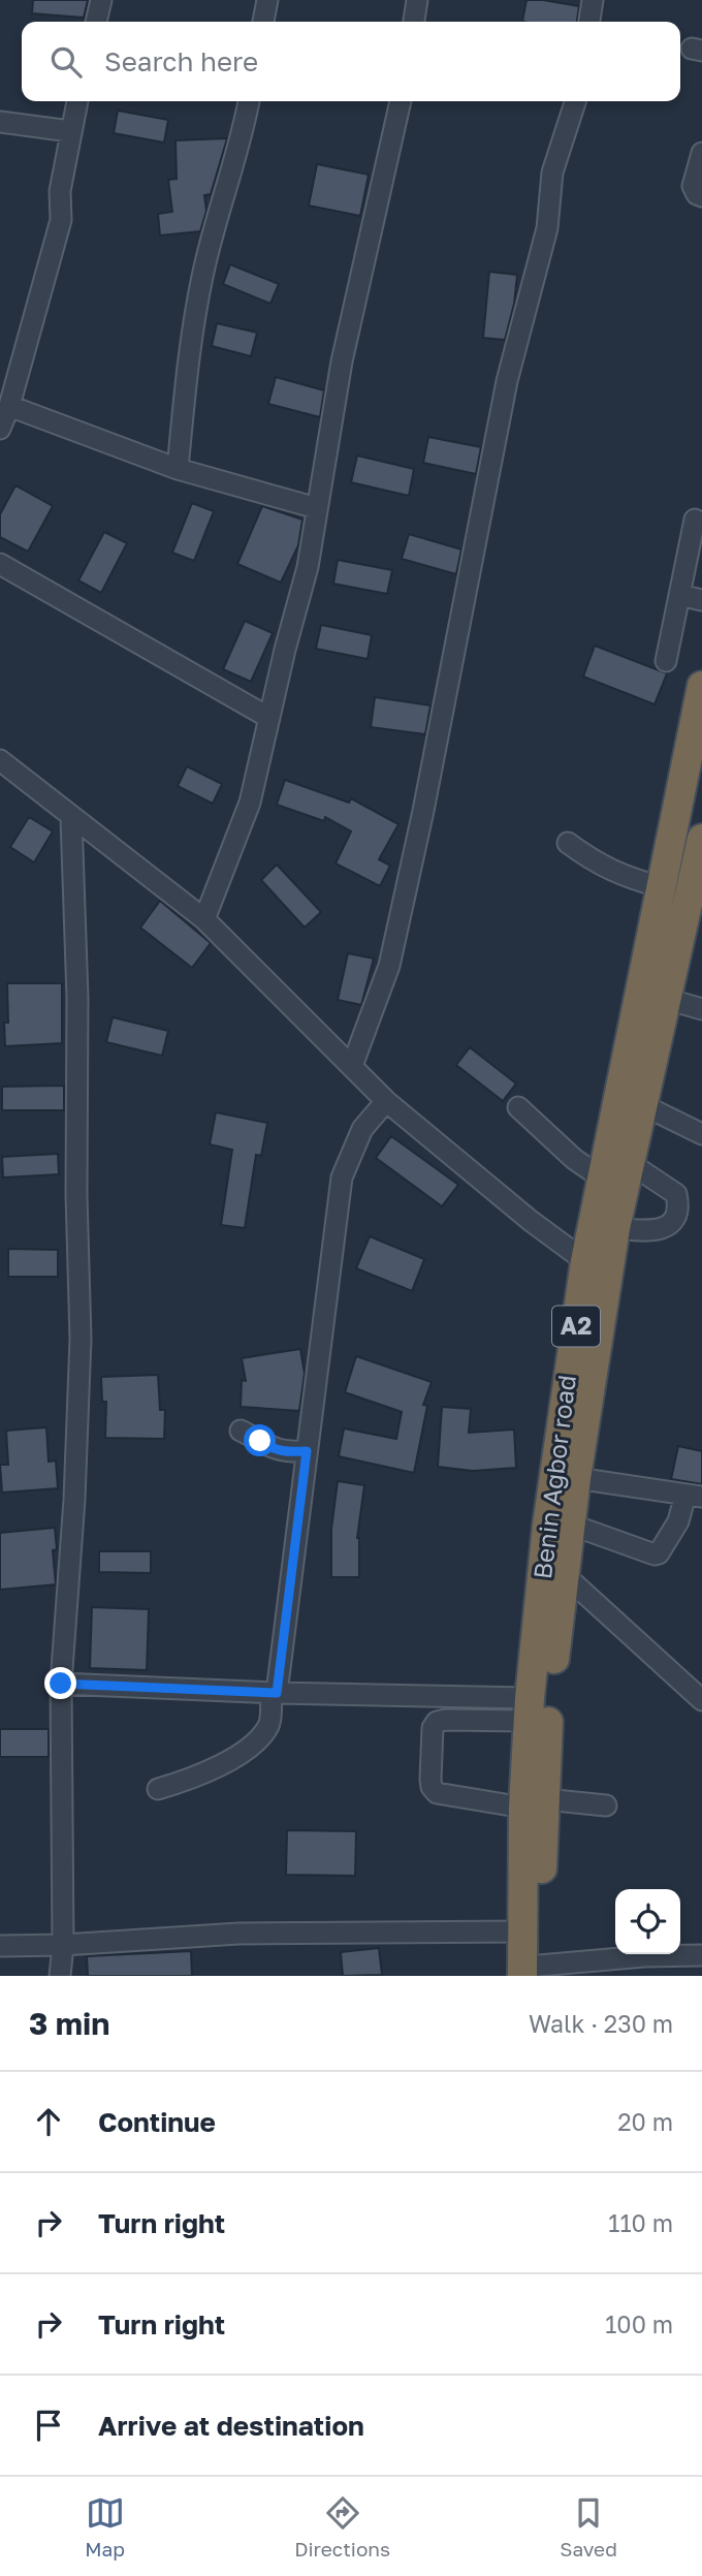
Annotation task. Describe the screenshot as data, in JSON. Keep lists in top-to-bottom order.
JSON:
{
  "streets": {
    "highway": ["A2", "Benin Agbor road"]
  },
  "page": {
    "search": "Search here",
    "heading": ["3 min", "Walk · 230 m"],
    "list": [
      ["Continue", "20 m"],
      ["Turn right", "110 m"],
      ["Turn right", "100 m"],
      "Arrive at destination"
    ],
    "nav": ["Map", "Directions", "Saved"]
  }
}
